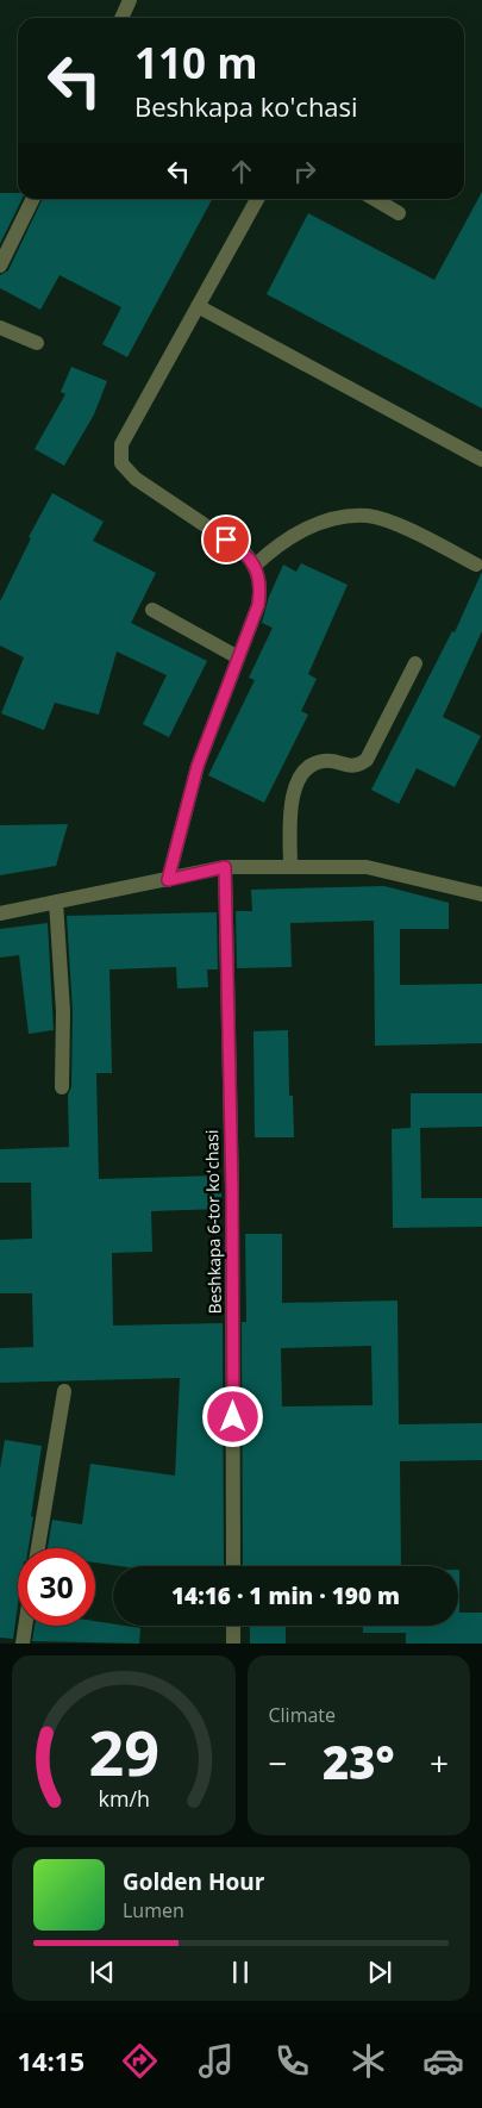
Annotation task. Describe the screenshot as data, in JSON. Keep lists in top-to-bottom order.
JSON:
{
  "streets": {
    "street": ["Beshkapa 6-tor koʻchasi"]
  },
  "page": {
    "turn": ["110 m", "Beshkapa ko'chasi"],
    "limit": "30",
    "trip": "14:16 · 1 min · 190 m",
    "tile": "Climate",
    "heat": ["−", "23°", "+"],
    "song": ["Golden Hour", "Lumen"],
    "tabs": "14:15",
    "gauge": ["29", "km/h"]
  }
}
